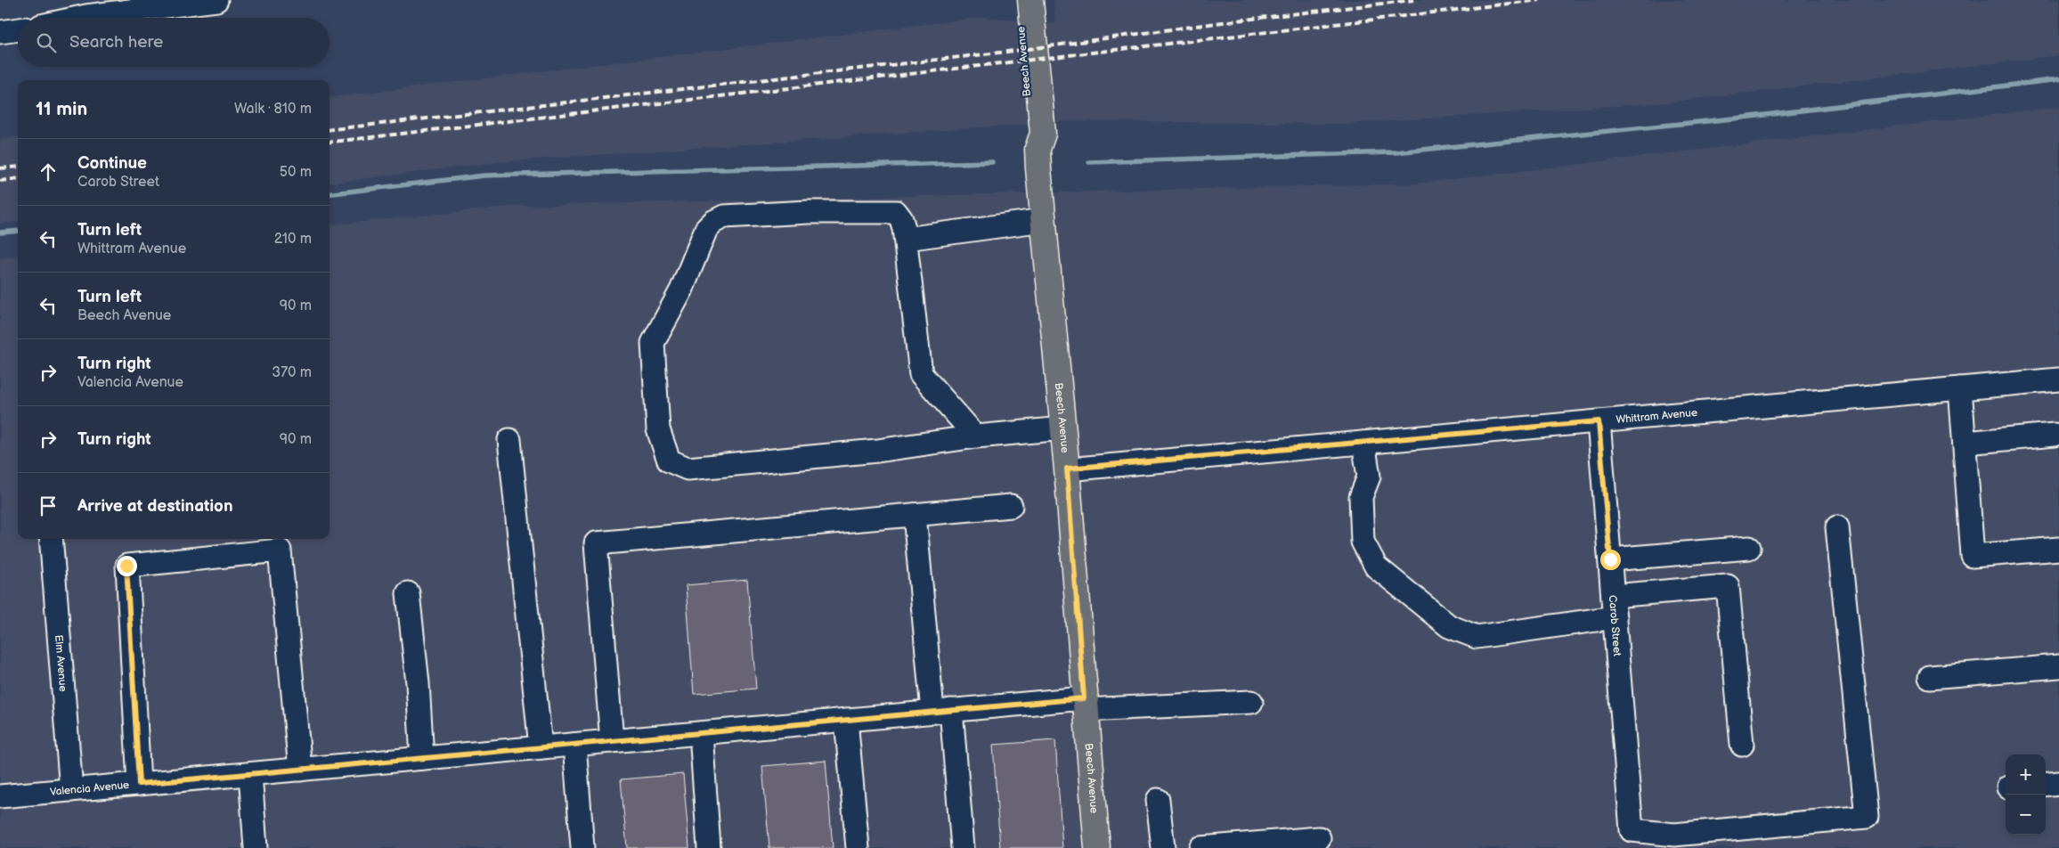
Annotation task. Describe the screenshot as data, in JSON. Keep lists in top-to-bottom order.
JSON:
{
  "streets": {
    "main road": ["Beech Avenue"],
    "street": [
      "Whittram Avenue",
      "Carob Street",
      "Elm Avenue",
      "Valencia Avenue"
    ]
  },
  "crossings": [
    ["Beech Avenue", "Whittram Avenue"],
    ["Beech Avenue", "Valencia Avenue"],
    ["Whittram Avenue", "Carob Street"],
    ["Elm Avenue", "Valencia Avenue"]
  ],
  "page": {
    "search": "Search here",
    "heading": ["11 min", "Walk · 810 m"],
    "list": [
      ["Continue", "Carob Street", "50 m"],
      ["Turn left", "Whittram Avenue", "210 m"],
      ["Turn left", "Beech Avenue", "90 m"],
      ["Turn right", "Valencia Avenue", "370 m"],
      ["Turn right", "90 m"],
      "Arrive at destination"
    ],
    "map_buttons": ["+", "−"]
  }
}
